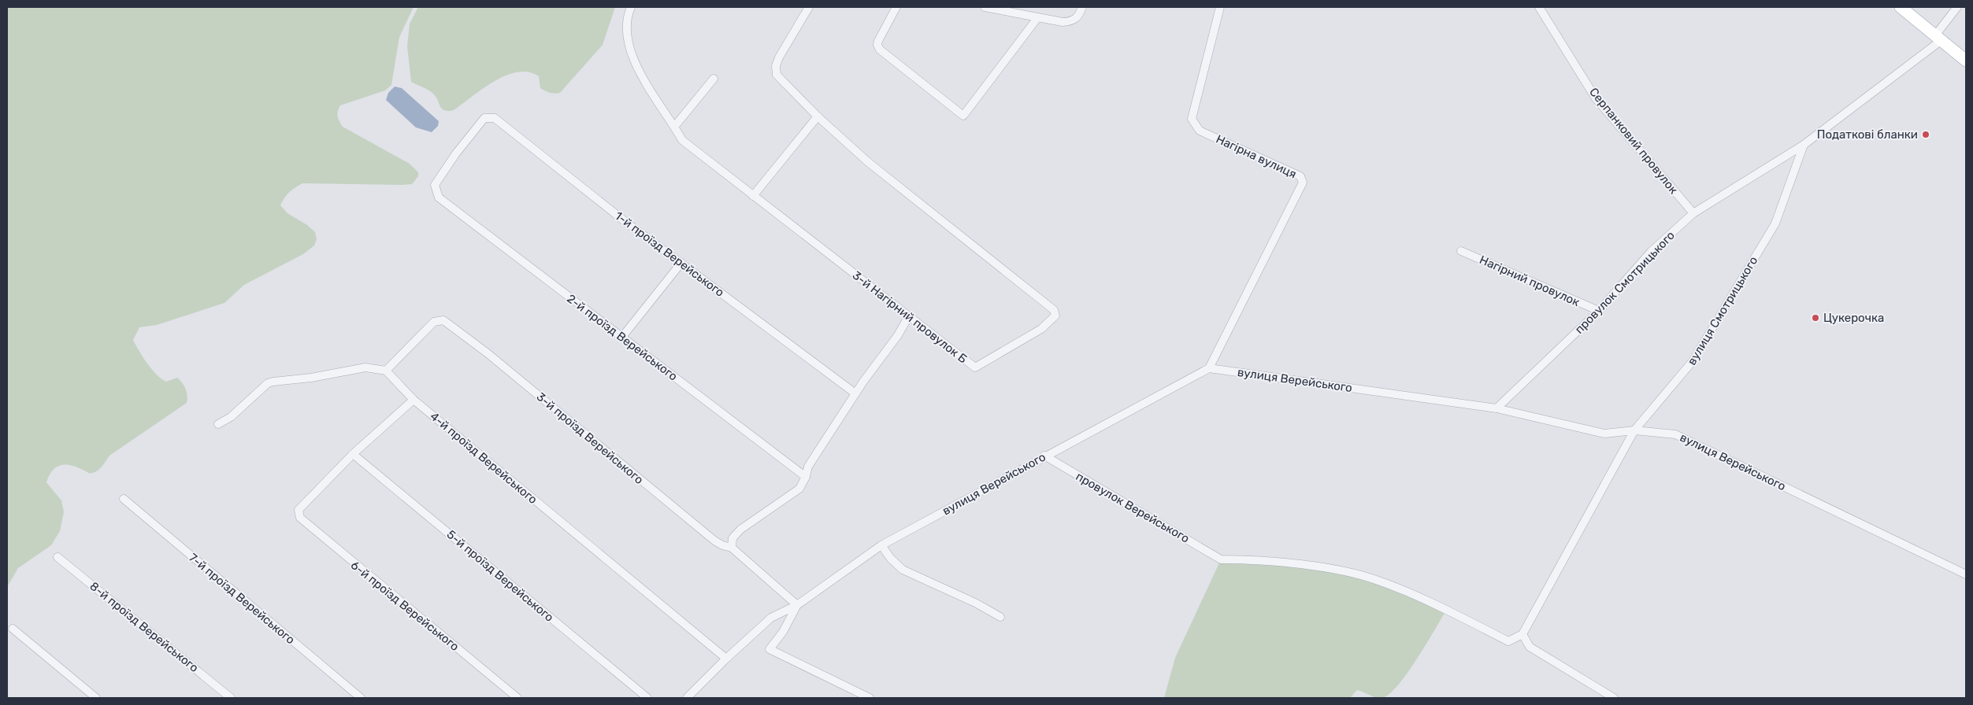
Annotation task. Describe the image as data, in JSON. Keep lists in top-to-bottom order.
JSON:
{
  "streets": {
    "street": [
      "Серпанковий провулок",
      "Нагірна вулиця",
      "1-й проїзд Верейського",
      "Нагірний провулок",
      "провулок Смотрицького",
      "вулиця Смотрицького",
      "3-й Нагірний провулок Б",
      "2-й проїзд Верейського",
      "вулиця Верейського",
      "3-й проїзд Верейського",
      "4-й проїзд Верейського",
      "провулок Верейського",
      "5-й проїзд Верейського",
      "7-й проїзд Верейського",
      "6-й проїзд Верейського",
      "8-й проїзд Верейського"
    ]
  },
  "crossings": [
    ["Серпанковий провулок", "провулок Смотрицького"],
    ["Нагірна вулиця", "вулиця Верейського"],
    ["1-й проїзд Верейського", "2-й проїзд Верейського"],
    ["Нагірний провулок", "провулок Смотрицького"],
    ["провулок Смотрицького", "вулиця Смотрицького"],
    ["провулок Смотрицького", "вулиця Верейського"],
    ["вулиця Смотрицького", "вулиця Верейського"],
    ["вулиця Смотрицького", "провулок Верейського"],
    ["вулиця Верейського", "3-й проїзд Верейського"],
    ["вулиця Верейського", "4-й проїзд Верейського"],
    ["вулиця Верейського", "провулок Верейського"],
    ["3-й проїзд Верейського", "4-й проїзд Верейського"],
    ["5-й проїзд Верейського", "6-й проїзд Верейського"]
  ],
  "places": ["Податкові бланки", "Цукерочка"]
}
